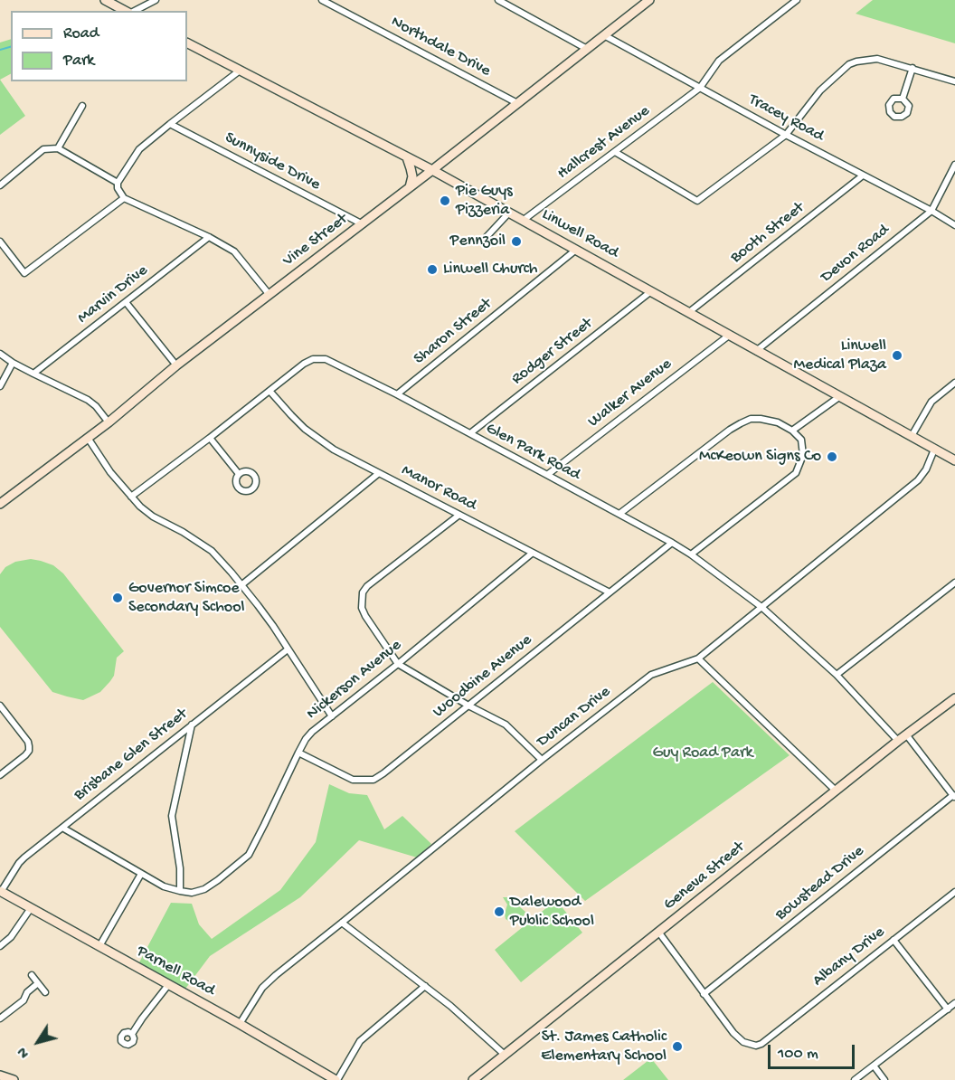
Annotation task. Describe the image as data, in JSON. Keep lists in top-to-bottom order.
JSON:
{
  "streets": {
    "main road": [
      "Linwell Road",
      "Vine Street",
      "Geneva Street",
      "Parnell Road"
    ],
    "street": [
      "Northdale Drive",
      "Tracey Road",
      "Hallcrest Avenue",
      "Sunnyside Drive",
      "Booth Street",
      "Devon Road",
      "Marvin Drive",
      "Sharon Street",
      "Rodger Street",
      "Walker Avenue",
      "Glen Park Road",
      "Manor Road",
      "Woodbine Avenue",
      "Nickerson Avenue",
      "Duncan Drive",
      "Brisbane Glen Street",
      "Bowstead Drive",
      "Albany Drive"
    ]
  },
  "crossings": [
    ["Northdale Drive", "Vine Street"],
    ["Tracey Road", "Hallcrest Avenue"],
    ["Tracey Road", "Booth Street"],
    ["Tracey Road", "Vine Street"],
    ["Tracey Road", "Devon Road"],
    ["Hallcrest Avenue", "Linwell Road"],
    ["Sunnyside Drive", "Vine Street"],
    ["Booth Street", "Linwell Road"],
    ["Linwell Road", "Vine Street"],
    ["Linwell Road", "Devon Road"],
    ["Linwell Road", "Sharon Street"],
    ["Linwell Road", "Rodger Street"],
    ["Linwell Road", "Walker Avenue"],
    ["Linwell Road", "Duncan Drive"],
    ["Sharon Street", "Glen Park Road"],
    ["Rodger Street", "Glen Park Road"],
    ["Walker Avenue", "Glen Park Road"],
    ["Glen Park Road", "Manor Road"],
    ["Glen Park Road", "Woodbine Avenue"],
    ["Glen Park Road", "Duncan Drive"],
    ["Glen Park Road", "Geneva Street"],
    ["Manor Road", "Woodbine Avenue"],
    ["Manor Road", "Nickerson Avenue"],
    ["Woodbine Avenue", "Nickerson Avenue"],
    ["Duncan Drive", "Parnell Road"],
    ["Brisbane Glen Street", "Parnell Road"],
    ["Bowstead Drive", "Albany Drive"]
  ],
  "parks": ["Guy Road Park"],
  "places": [
    "Pie Guys Pizzeria",
    "Pennzoil",
    "Linwell Church",
    "Linwell Medical Plaza",
    "McKeown Signs Co",
    "Governor Simcoe Secondary School",
    "Dalewood Public School",
    "St. James Catholic Elementary School"
  ],
  "legend": ["Road", "Park"],
  "scale_bar": "100 m",
  "north": "bottom left"
}
